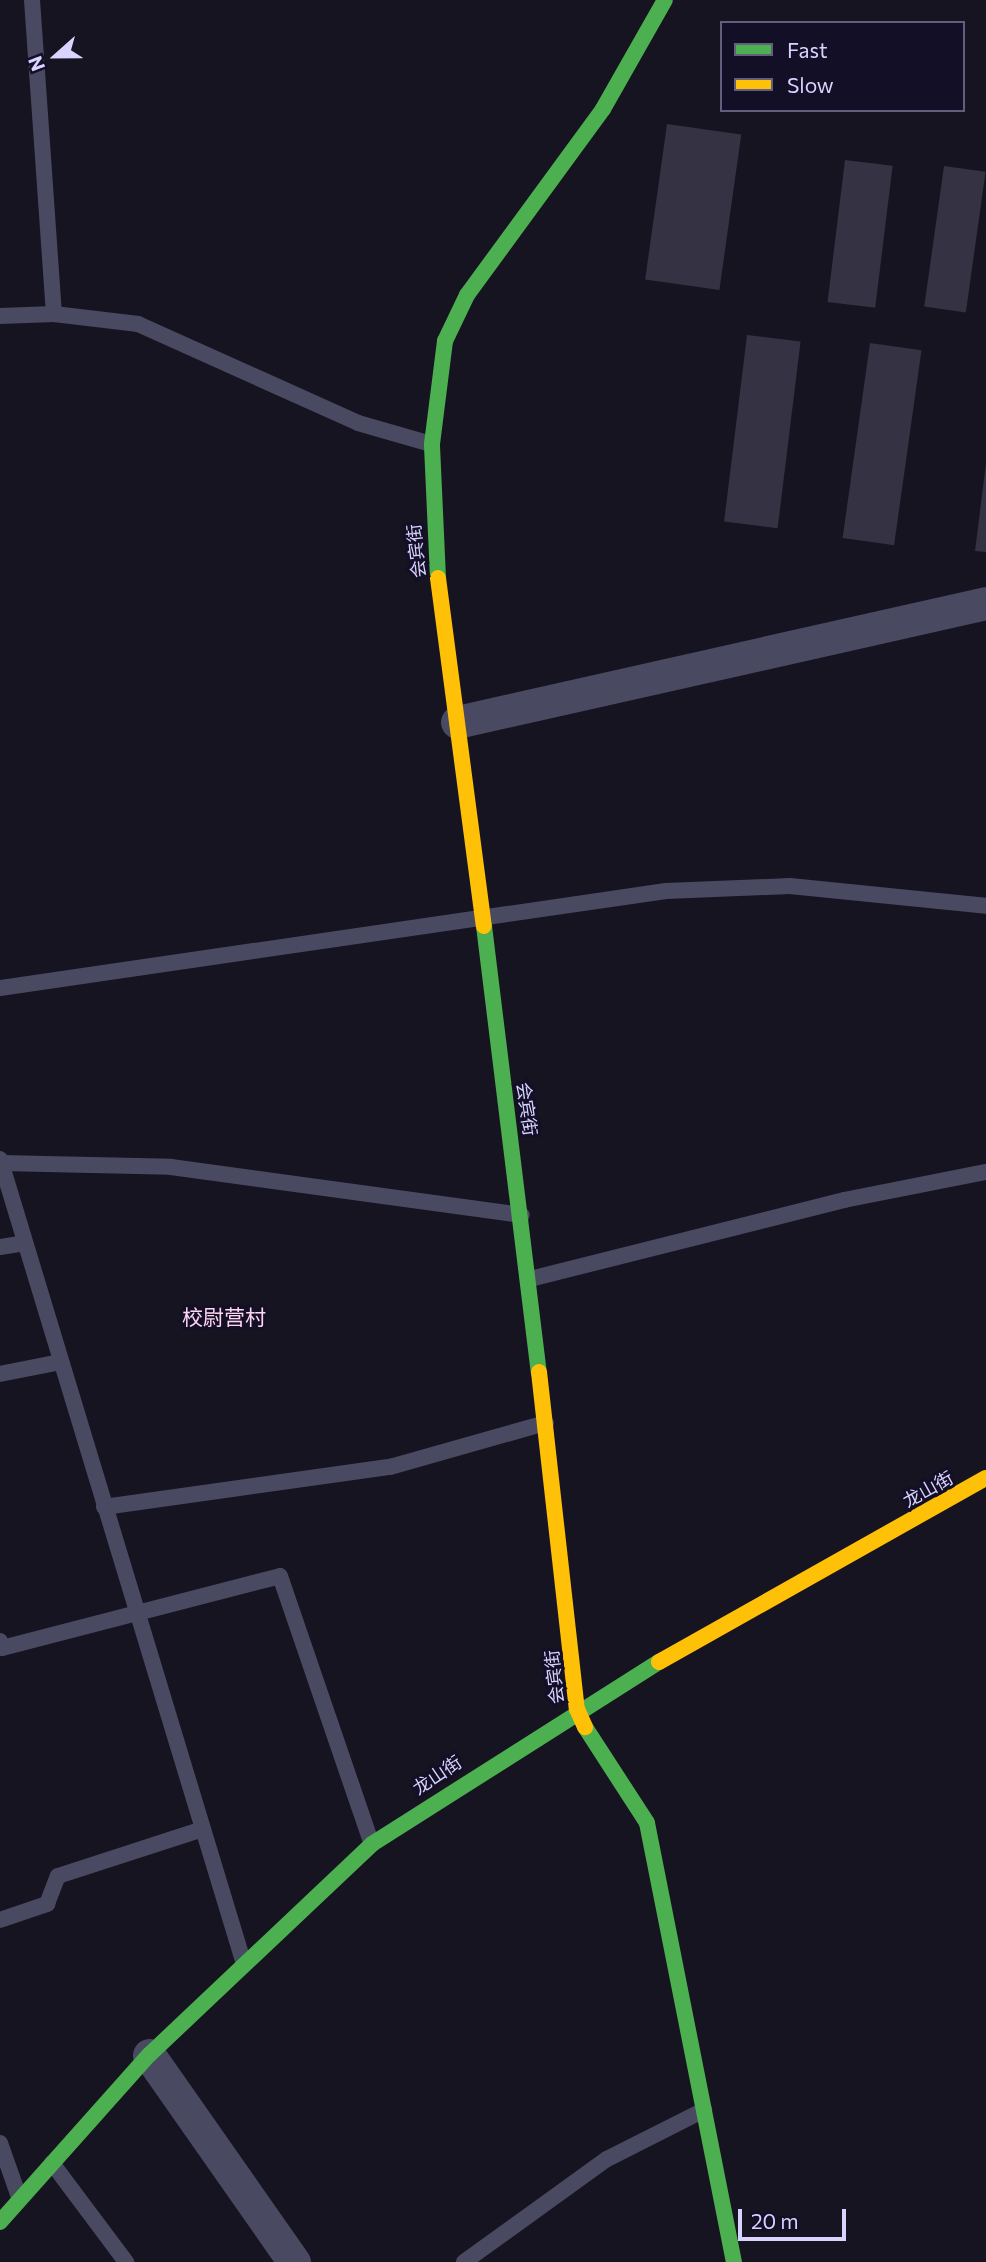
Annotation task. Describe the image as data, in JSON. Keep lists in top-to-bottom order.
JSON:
{
  "streets": {
    "street": ["会宾街", "龙山街"]
  },
  "crossings": [
    ["会宾街", "龙山街"]
  ],
  "districts": ["校尉营村"],
  "legend": ["Fast", "Slow"],
  "scale_bar": "20 m",
  "north": "left"
}
